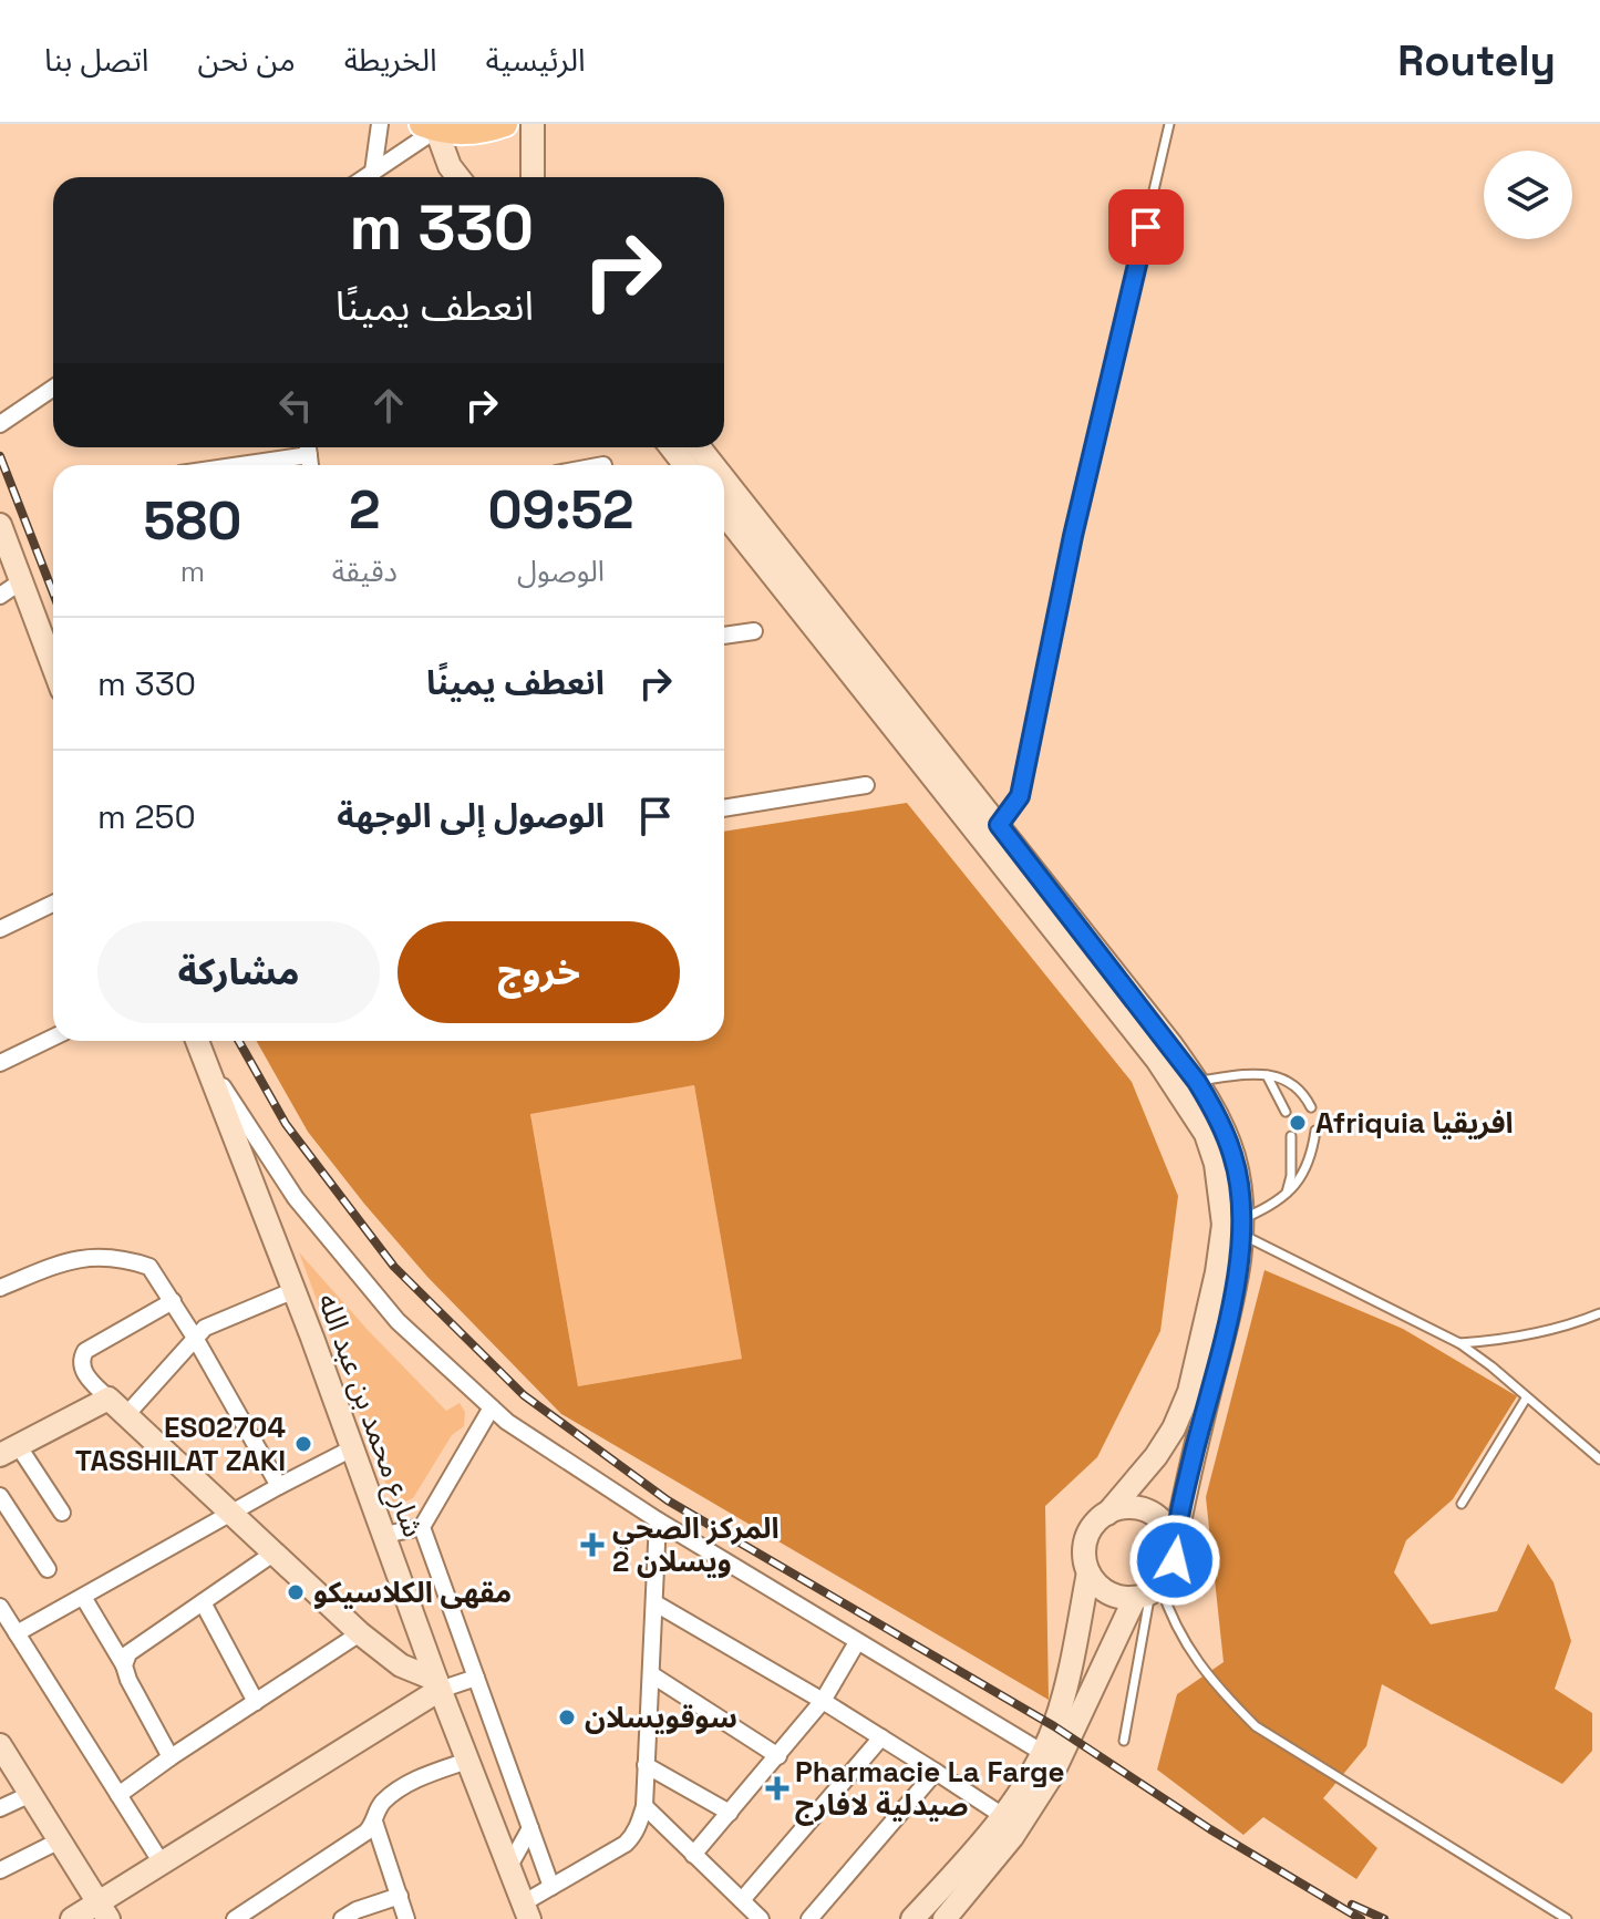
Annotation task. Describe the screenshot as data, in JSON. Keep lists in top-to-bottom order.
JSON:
{
  "streets": {
    "street": ["شارع محمد بن عبد الله"]
  },
  "places": {
    "other": [
      "Afriquia افريقيا",
      "ES02704 TASSHILAT ZAKI",
      "مقهى الكلاسيكو",
      "سوقويسلان"
    ],
    "health": ["المركز الصحي ويسلان 2", "Pharmacie La Farge صيدلية لافارج"]
  },
  "page": {
    "header": "Routely",
    "nav": [
      "الرئيسية",
      "الخريطة",
      "من نحن",
      "اتصل بنا"
    ],
    "turn": ["330 m", "انعطف يمينًا"],
    "eta": [
      "09:52",
      "الوصول",
      "2",
      "دقيقة",
      "580",
      "m"
    ],
    "list": [
      {
        "name": "انعطف يمينًا",
        "value": "330 m"
      },
      {
        "name": "الوصول إلى الوجهة",
        "value": "250 m"
      }
    ],
    "buttons": ["خروج", "مشاركة"]
  }
}
